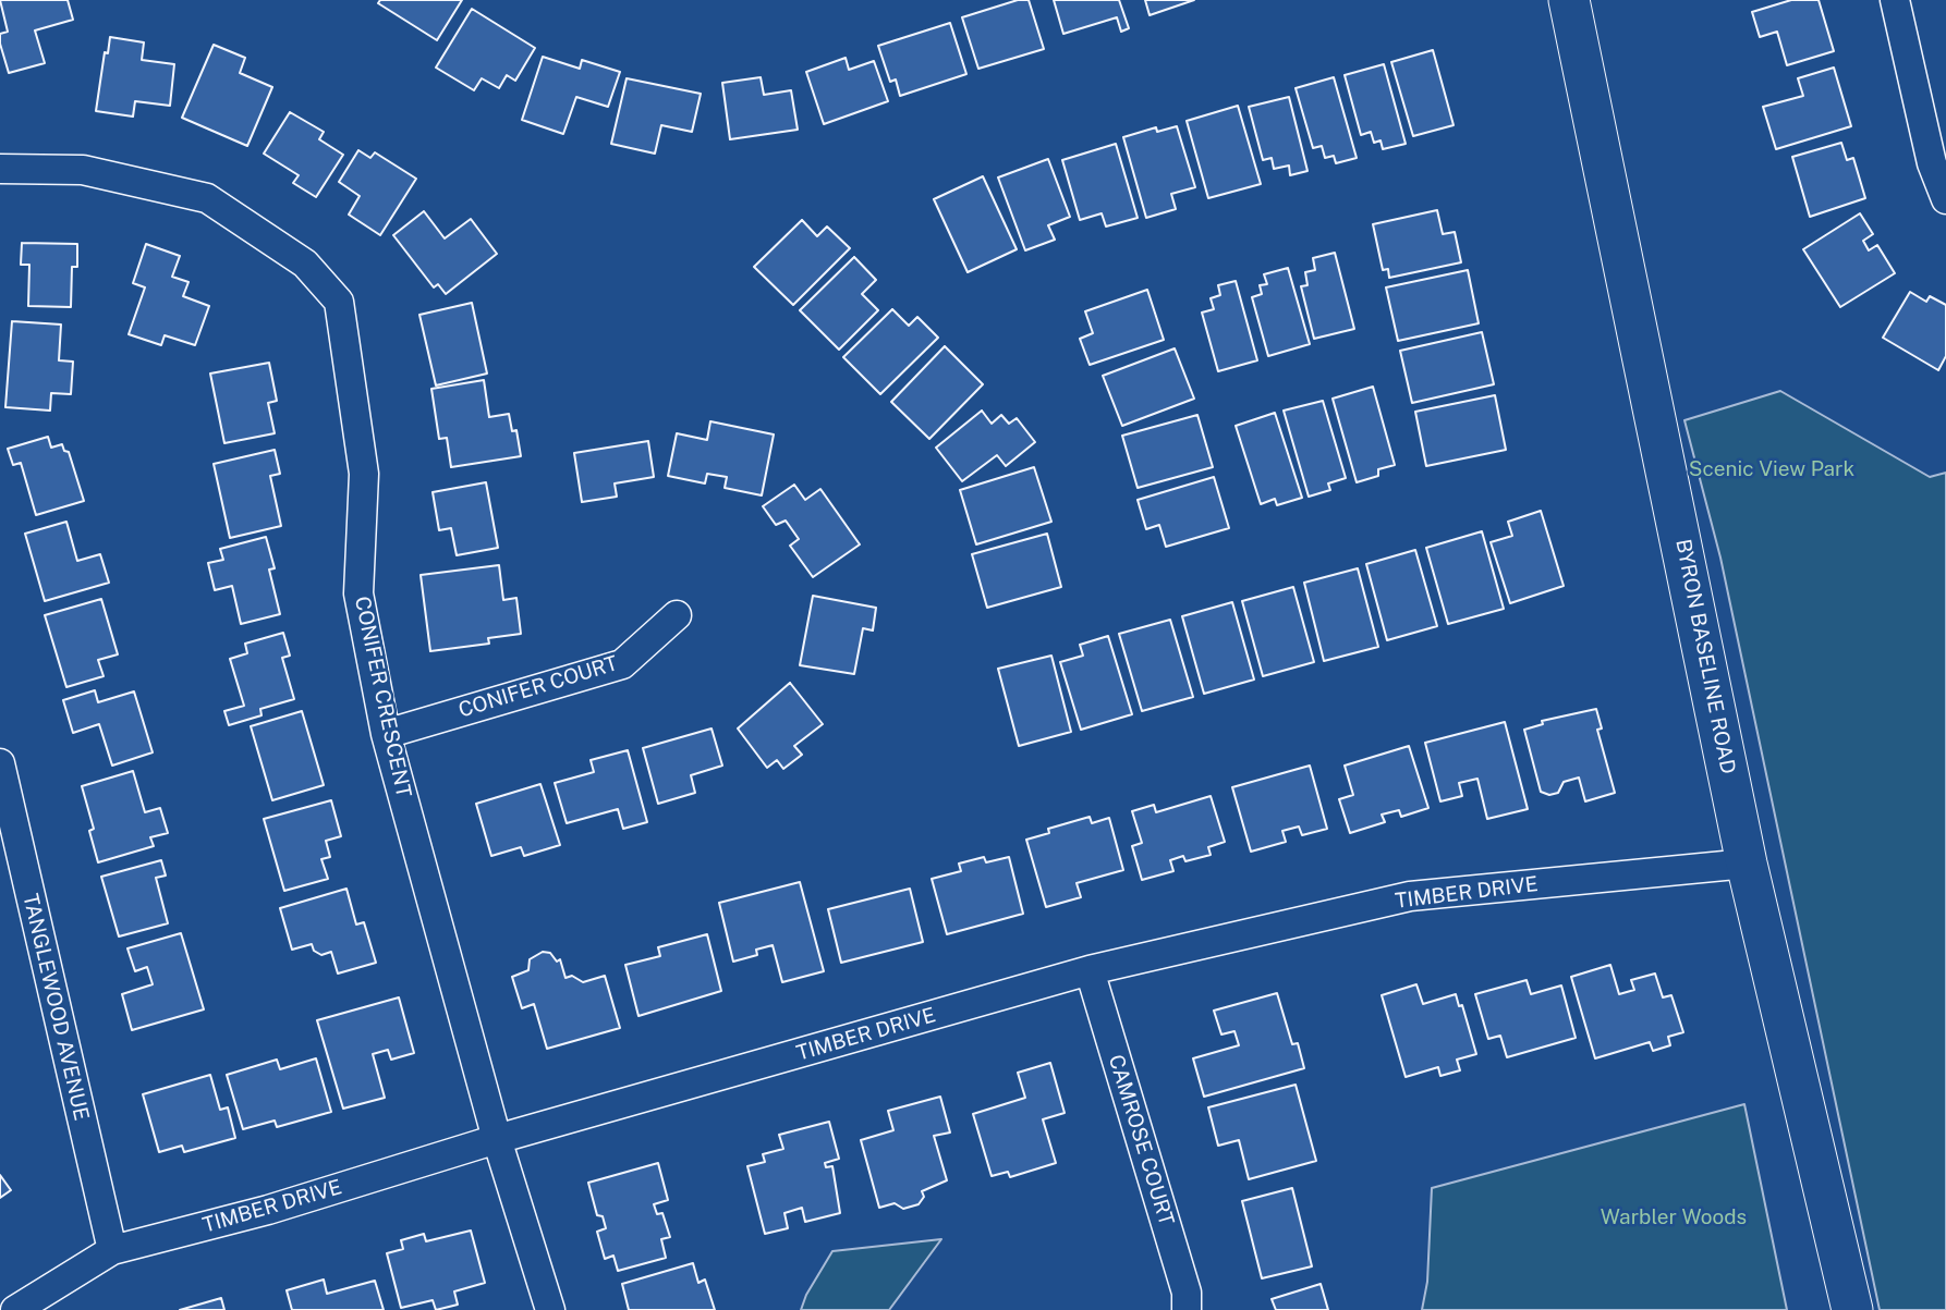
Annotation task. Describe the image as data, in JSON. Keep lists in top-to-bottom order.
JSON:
{
  "streets": {
    "main road": ["BYRON BASELINE ROAD"],
    "street": [
      "CONIFER COURT",
      "CONIFER CRESCENT",
      "TIMBER DRIVE",
      "TANGLEWOOD AVENUE",
      "CAMROSE COURT"
    ]
  },
  "crossings": [
    ["BYRON BASELINE ROAD", "TIMBER DRIVE"],
    ["CONIFER COURT", "CONIFER CRESCENT"],
    ["CONIFER CRESCENT", "TIMBER DRIVE"],
    ["TIMBER DRIVE", "TANGLEWOOD AVENUE"],
    ["TIMBER DRIVE", "CAMROSE COURT"]
  ],
  "parks": ["Scenic View Park", "Warbler Woods"]
}
